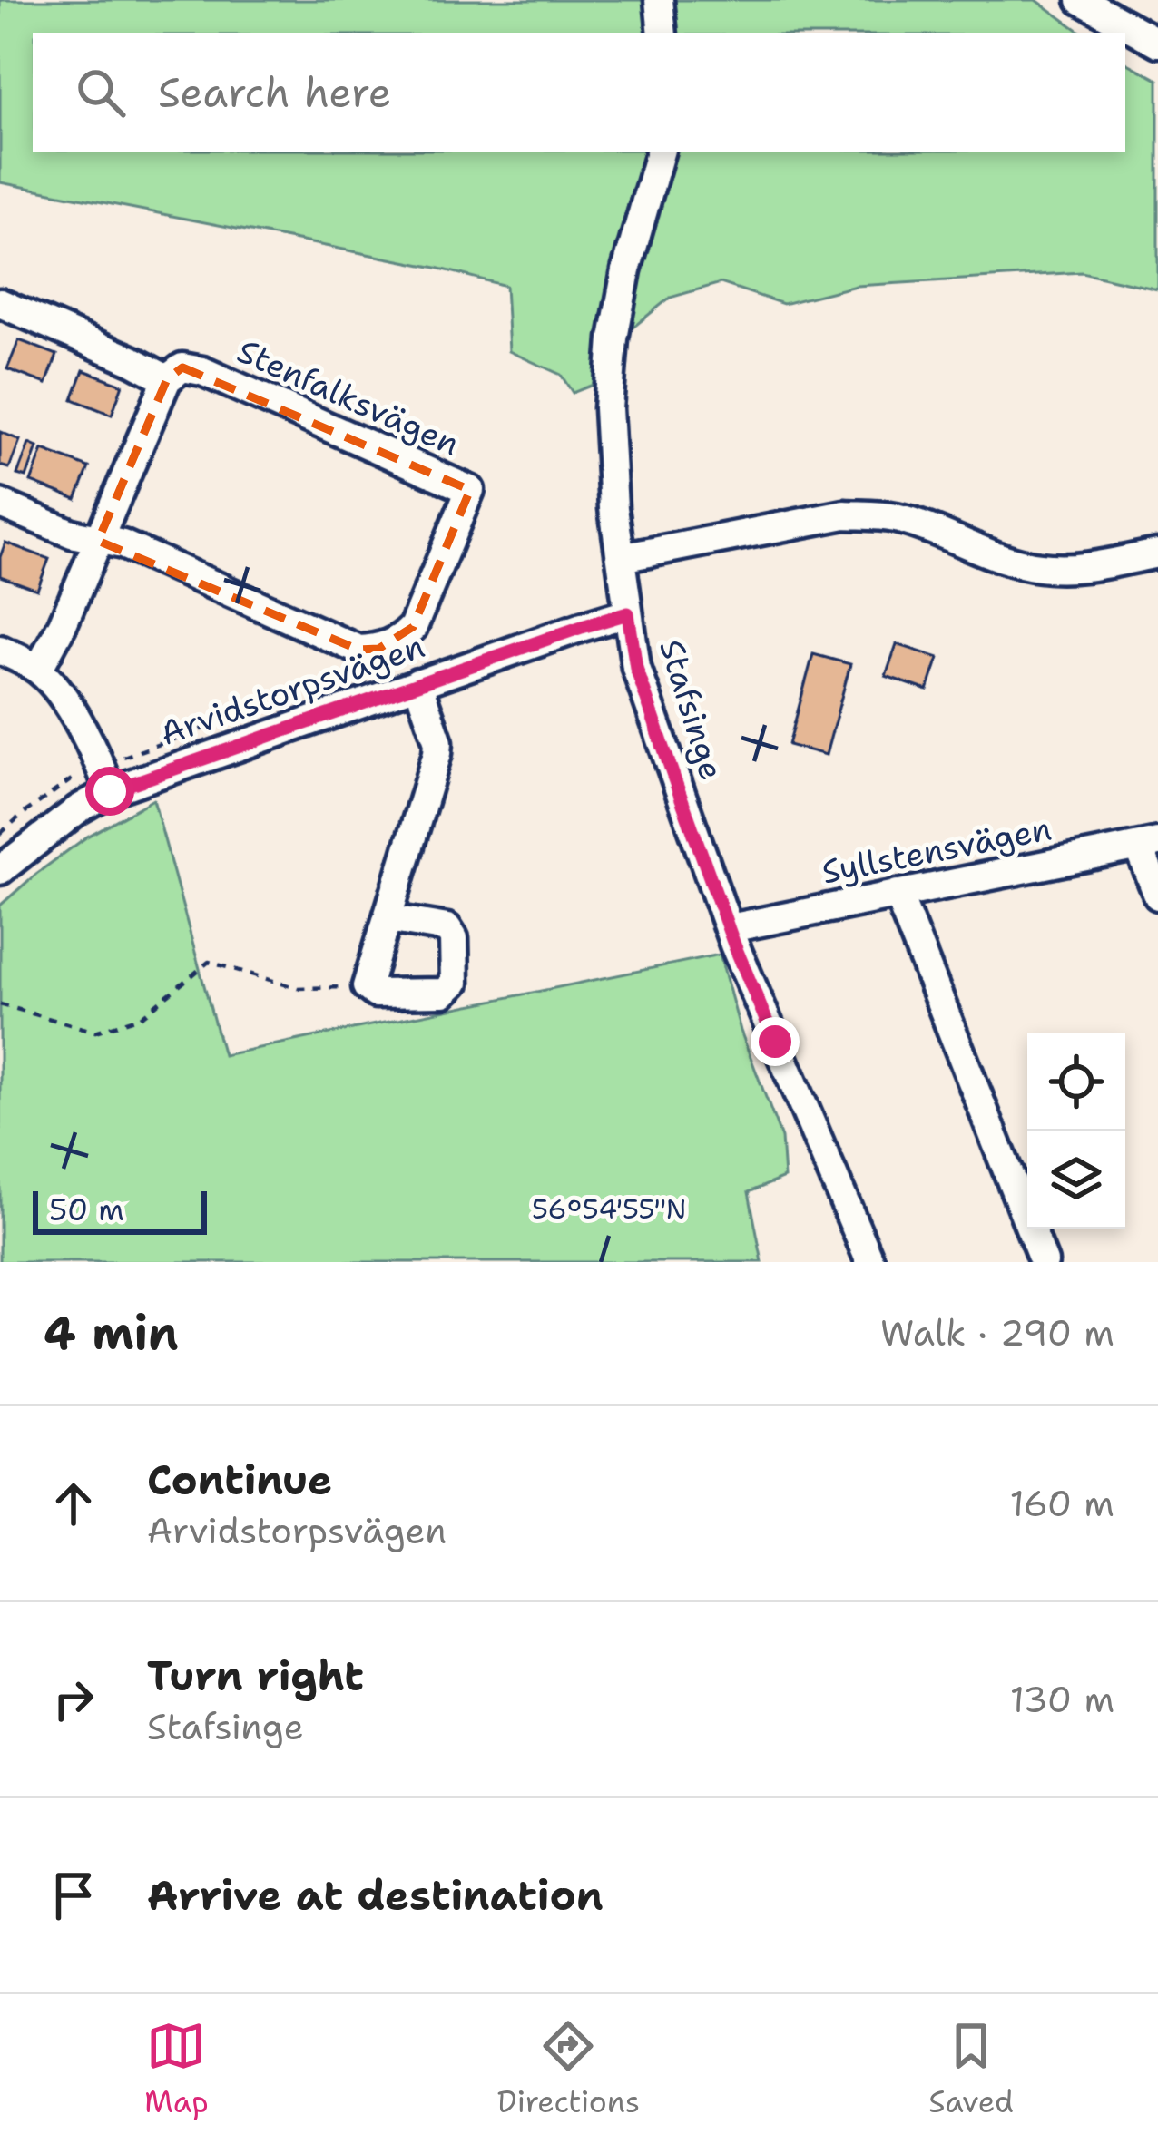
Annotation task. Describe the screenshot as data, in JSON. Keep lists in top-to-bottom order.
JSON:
{
  "streets": {
    "street": [
      "Stenfalksvägen",
      "Arvidstorpsvägen",
      "Stafsinge",
      "Syllstensvägen"
    ]
  },
  "crossings": [
    ["Arvidstorpsvägen", "Stafsinge"],
    ["Stafsinge", "Syllstensvägen"]
  ],
  "scale_bar": "50 m",
  "page": {
    "search": "Search here",
    "scale": "50 m",
    "heading": ["4 min", "Walk · 290 m"],
    "list": [
      ["Continue", "Arvidstorpsvägen", "160 m"],
      ["Turn right", "Stafsinge", "130 m"],
      "Arrive at destination"
    ],
    "nav": ["Map", "Directions", "Saved"]
  },
  "coordinates": ["56°54'55\"N"]
}
